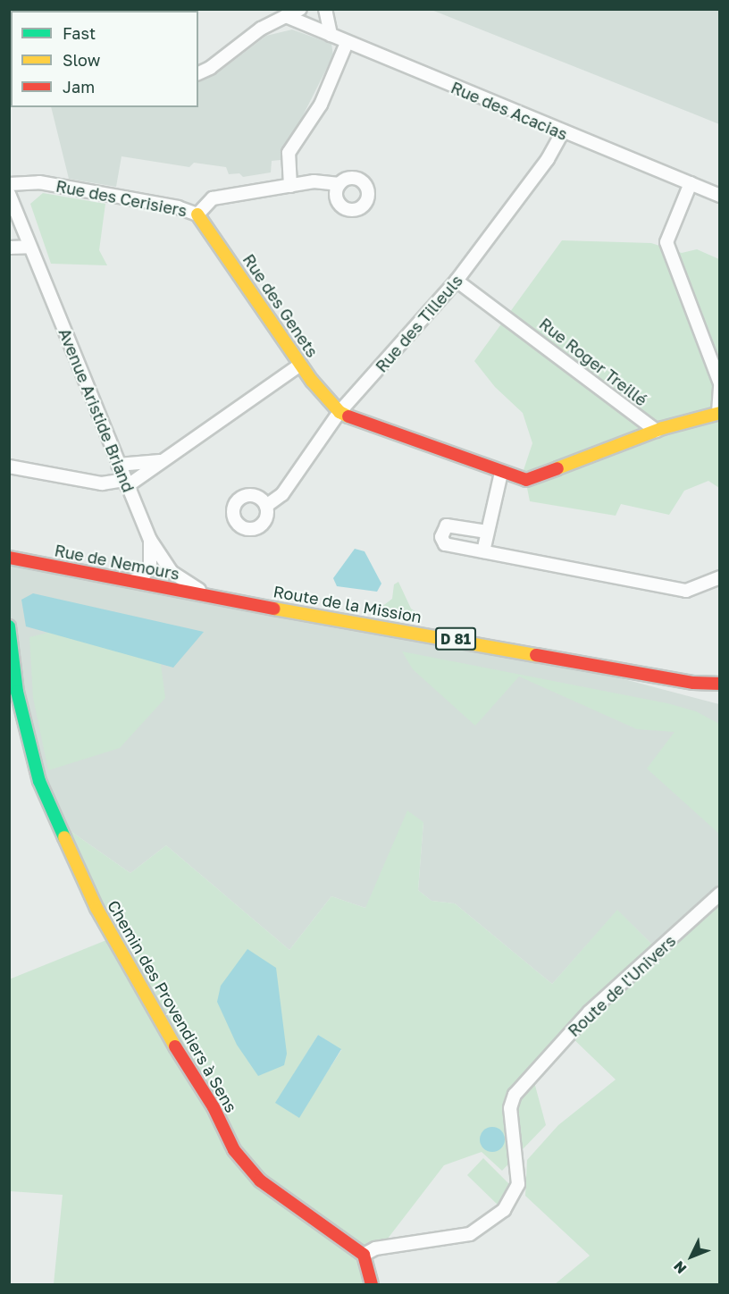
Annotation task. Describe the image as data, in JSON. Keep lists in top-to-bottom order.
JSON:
{
  "streets": {
    "street": [
      "Rue des Acacias",
      "Rue des Cerisiers",
      "Rue des Genets",
      "Rue des Tilleuls",
      "Rue Roger Treillé",
      "Avenue Aristide Briand",
      "Rue de Nemours",
      "Route de la Mission",
      "D 81",
      "Route de l'Univers",
      "Chemin des Provendiers à Sens"
    ]
  },
  "crossings": [
    ["Rue des Acacias", "Rue des Tilleuls"],
    ["Rue des Cerisiers", "Rue des Genets"],
    ["Rue des Genets", "Rue des Tilleuls"],
    ["Rue des Tilleuls", "Rue Roger Treillé"],
    ["Avenue Aristide Briand", "Rue de Nemours"],
    ["Avenue Aristide Briand", "Route de la Mission"],
    ["Rue de Nemours", "Route de la Mission"],
    ["Route de la Mission", "D 81"],
    ["Route de l'Univers", "Chemin des Provendiers à Sens"]
  ],
  "legend": ["Fast", "Slow", "Jam"],
  "north": "bottom left"
}
